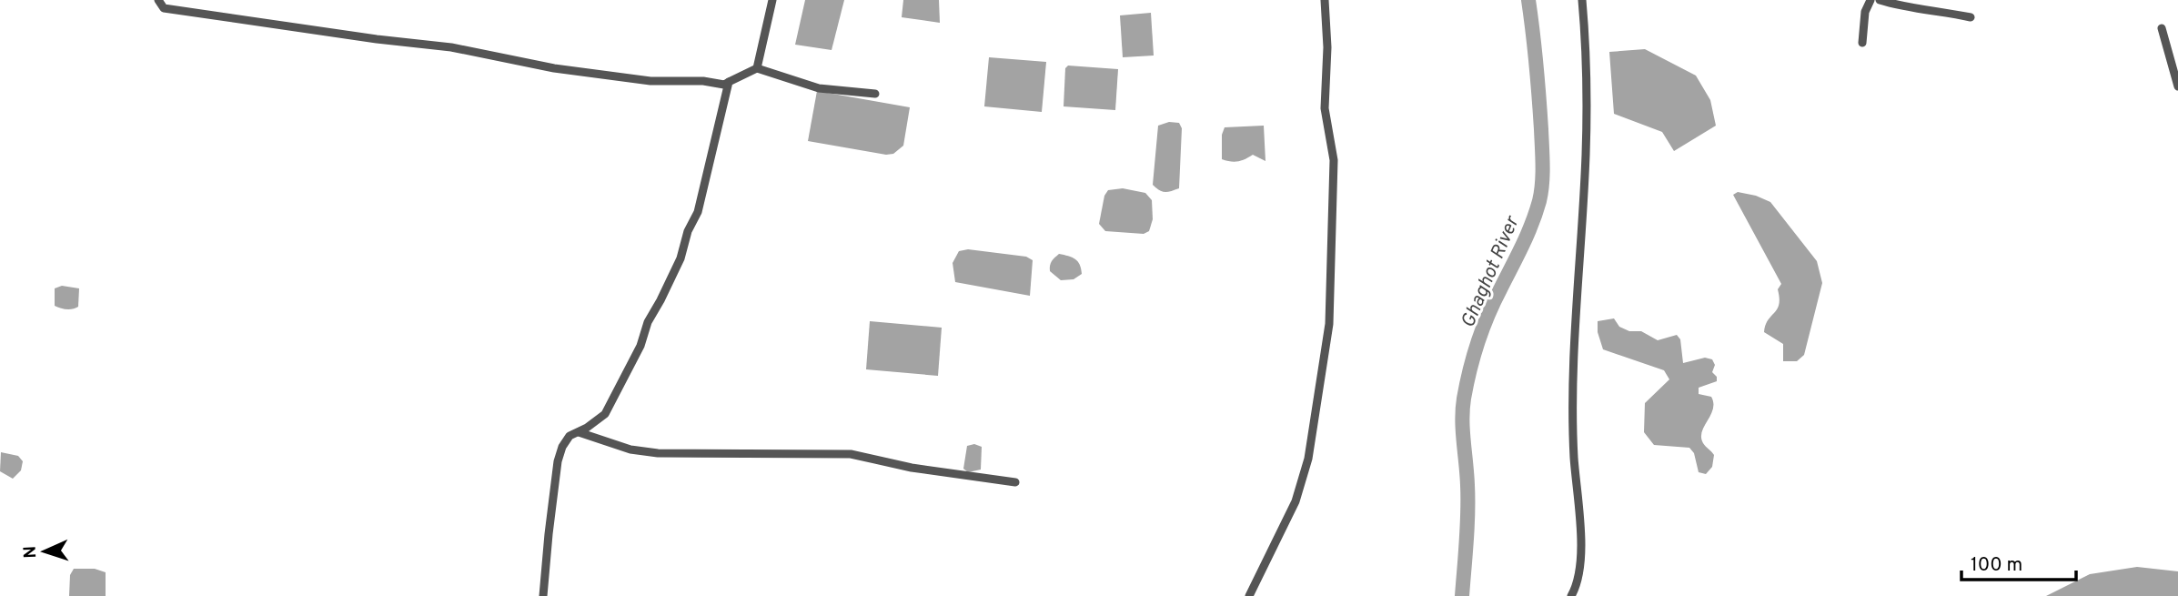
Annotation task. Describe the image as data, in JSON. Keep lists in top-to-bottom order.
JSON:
{
  "water": ["Ghaghot River"],
  "scale_bar": "100 m",
  "north": "left"
}
